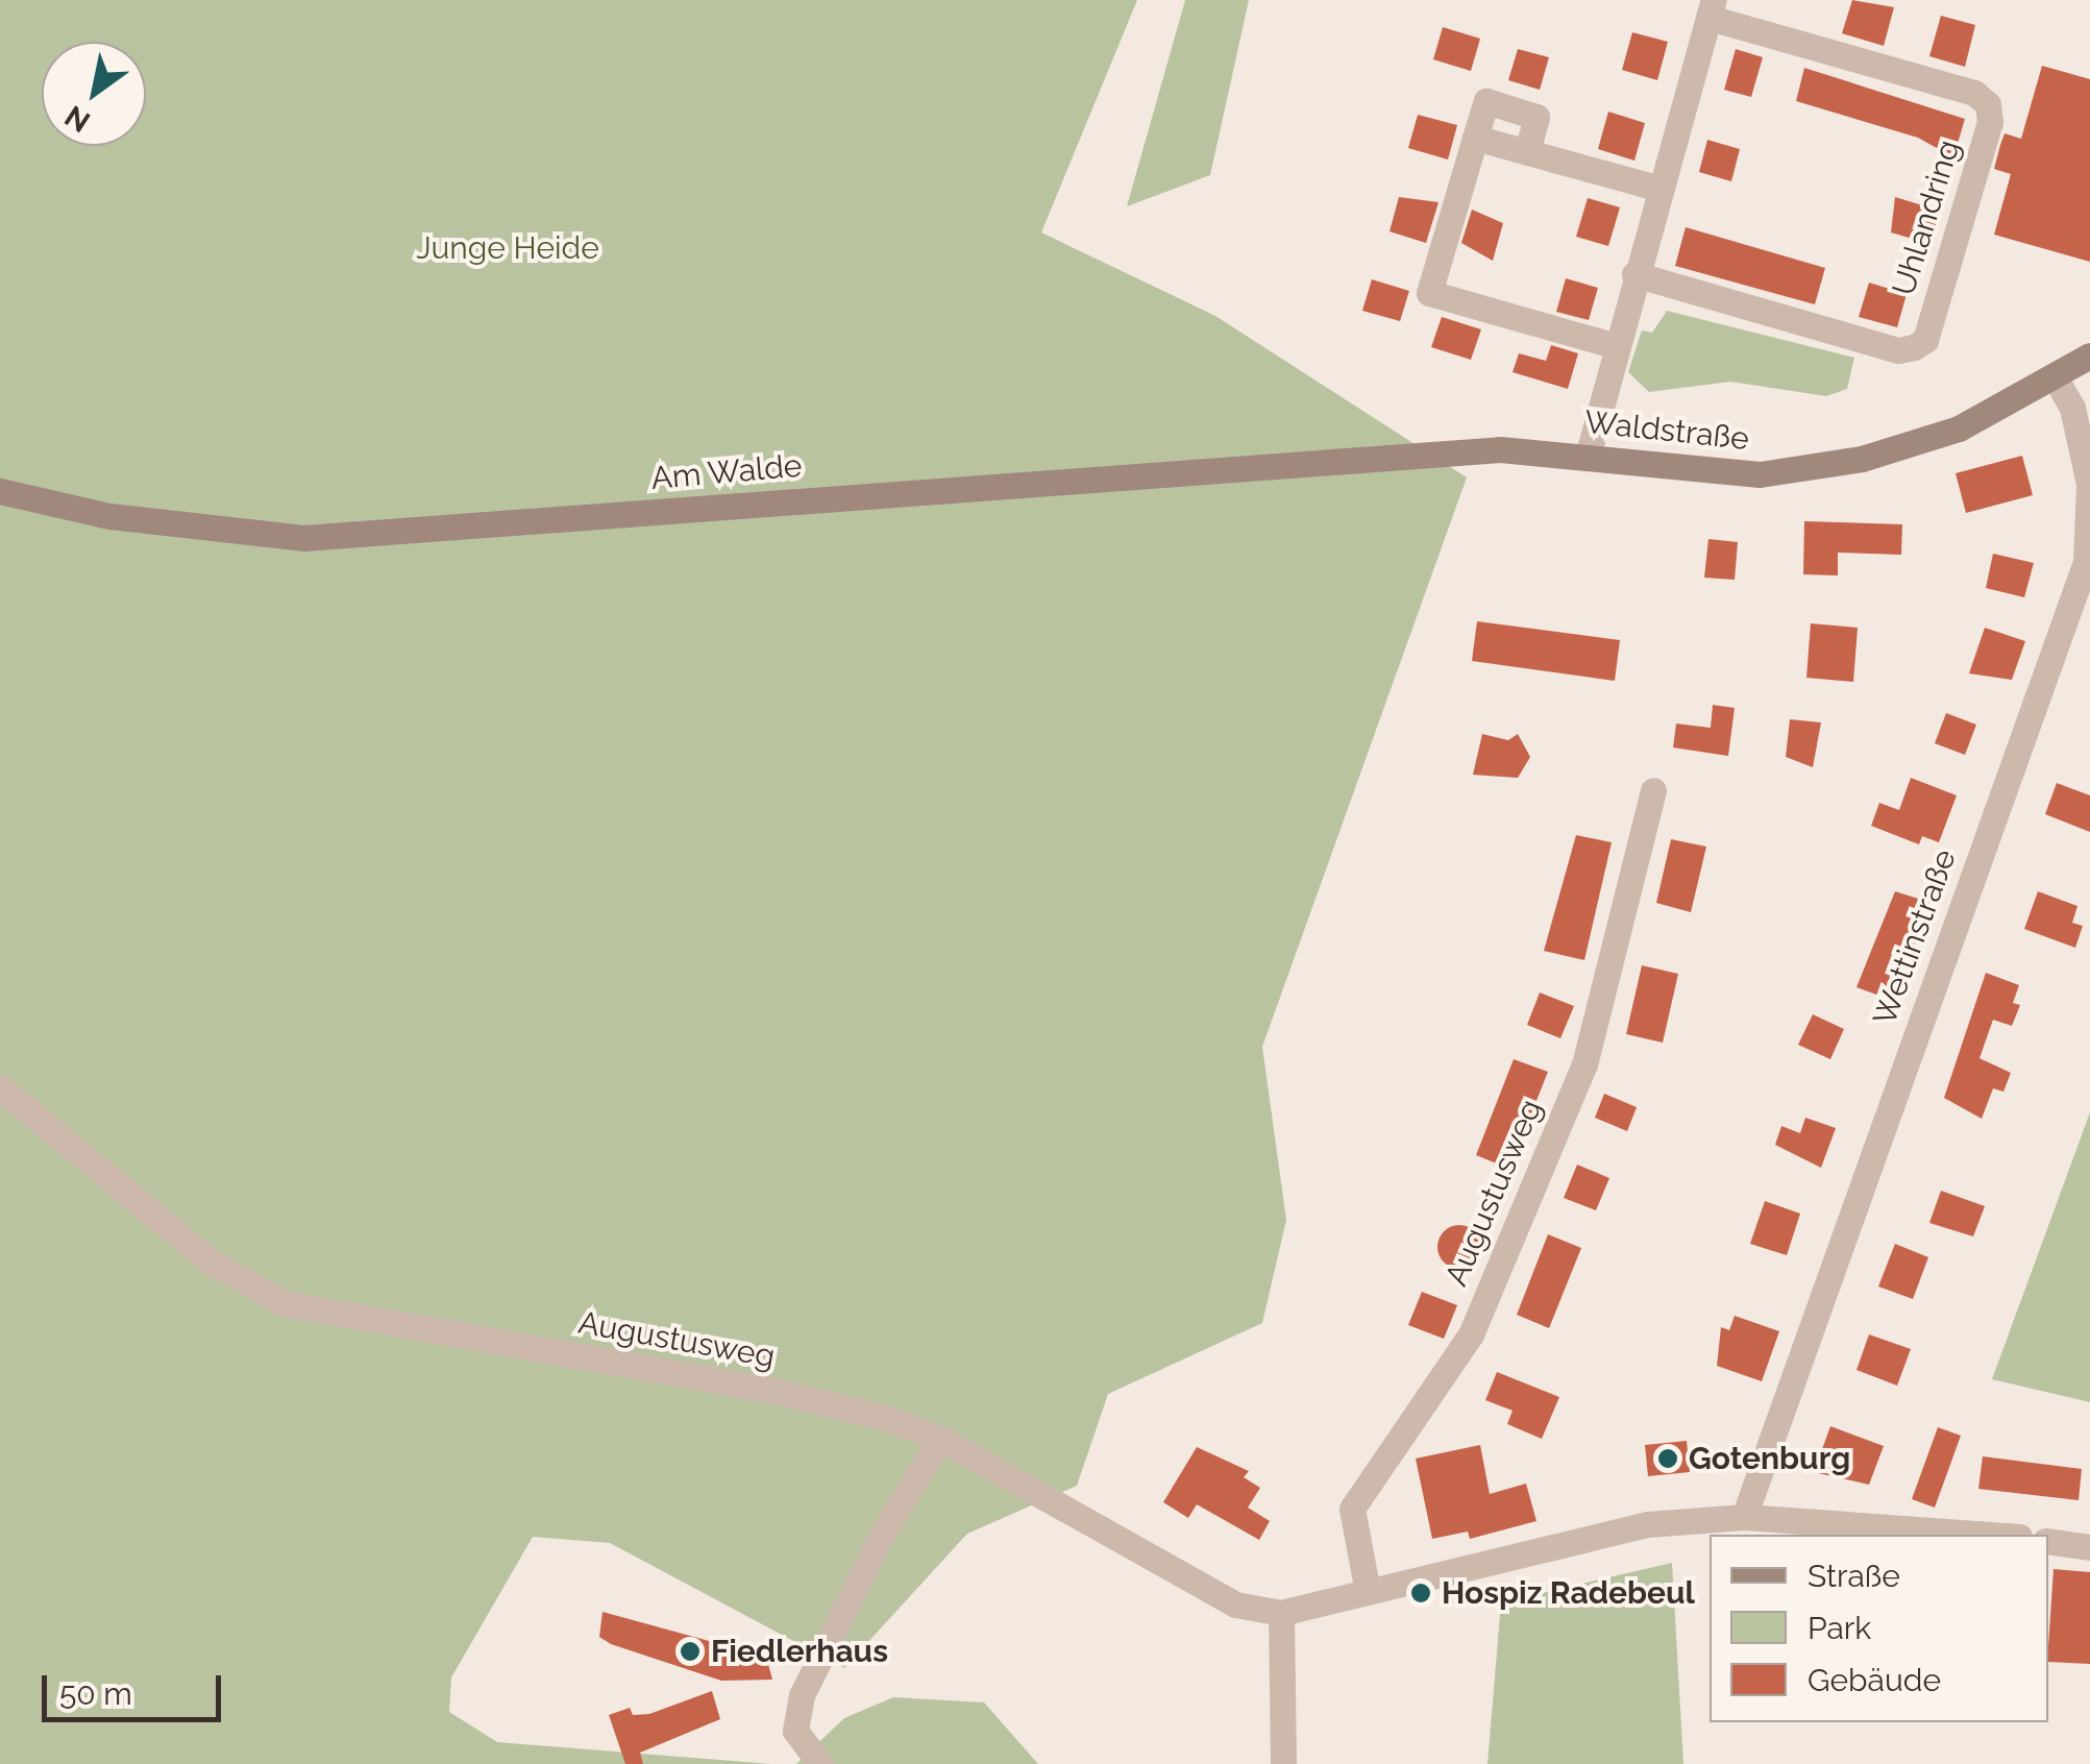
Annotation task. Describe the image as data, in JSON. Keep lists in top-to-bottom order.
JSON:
{
  "streets": {
    "street": [
      "Uhlandring",
      "Waldstraße",
      "Am Walde",
      "Wettinstraße",
      "Augustusweg"
    ]
  },
  "crossings": [
    ["Waldstraße", "Am Walde"],
    ["Waldstraße", "Wettinstraße"],
    ["Wettinstraße", "Augustusweg"]
  ],
  "parks": ["Junge Heide"],
  "places": ["Gotenburg", "Hospiz Radebeul", "Fiedlerhaus"],
  "legend": ["Straße", "Park", "Gebäude"],
  "scale_bar": "50 m",
  "north": "bottom left"
}
